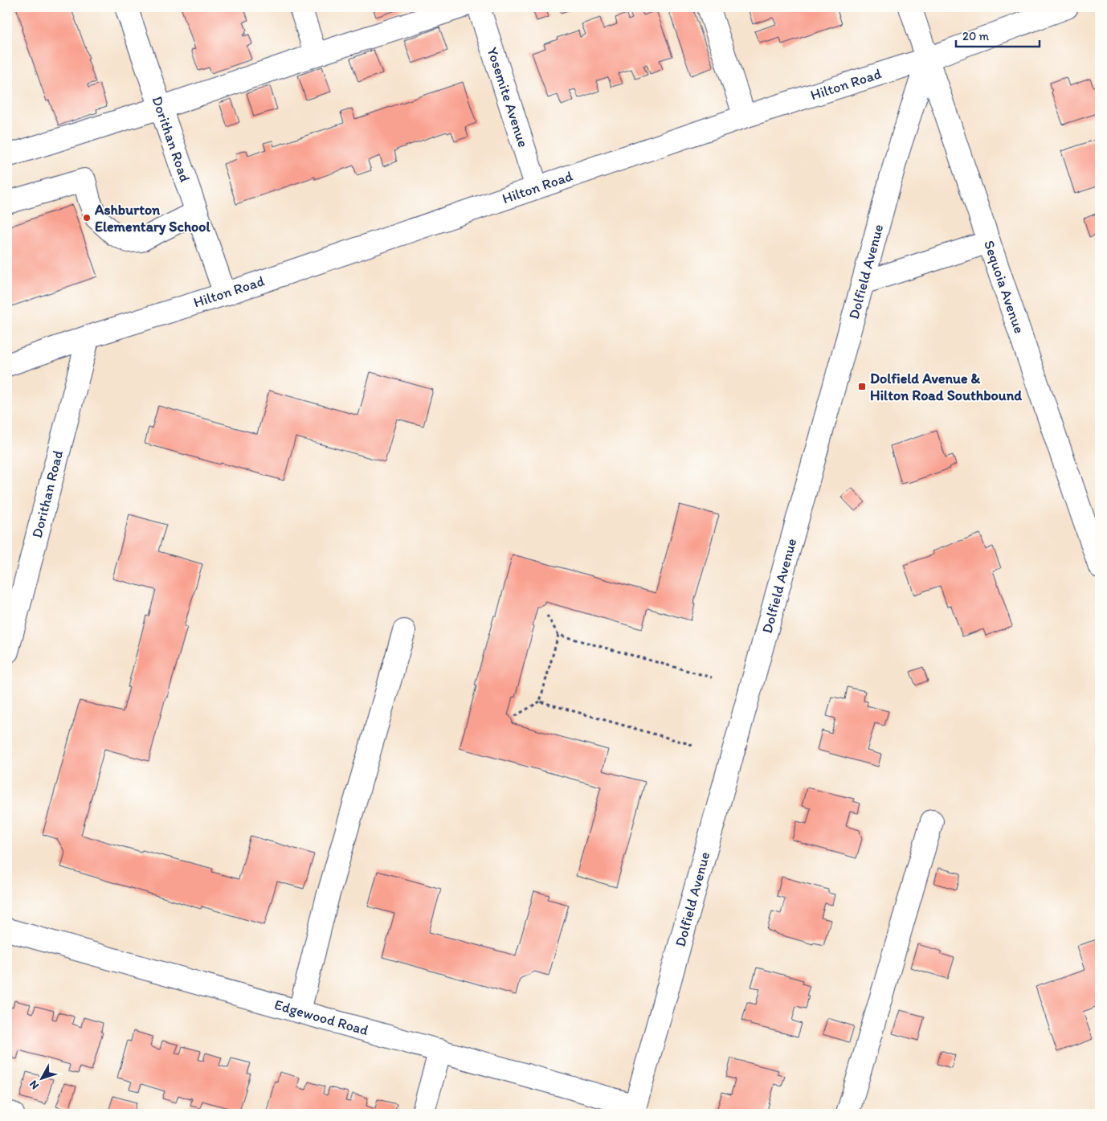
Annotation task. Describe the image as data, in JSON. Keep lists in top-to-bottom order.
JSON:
{
  "streets": {
    "street": [
      "Hilton Road",
      "Yosemite Avenue",
      "Dorithan Road",
      "Dolfield Avenue",
      "Sequoia Avenue",
      "Edgewood Road"
    ]
  },
  "crossings": [
    ["Hilton Road", "Yosemite Avenue"],
    ["Hilton Road", "Dorithan Road"],
    ["Hilton Road", "Dolfield Avenue"],
    ["Hilton Road", "Sequoia Avenue"],
    ["Dolfield Avenue", "Sequoia Avenue"],
    ["Dolfield Avenue", "Edgewood Road"]
  ],
  "places": {
    "other": ["Ashburton Elementary School"],
    "transit": ["Dolfield Avenue & Hilton Road Southbound"]
  },
  "scale_bar": "20 m",
  "north": "bottom left"
}
